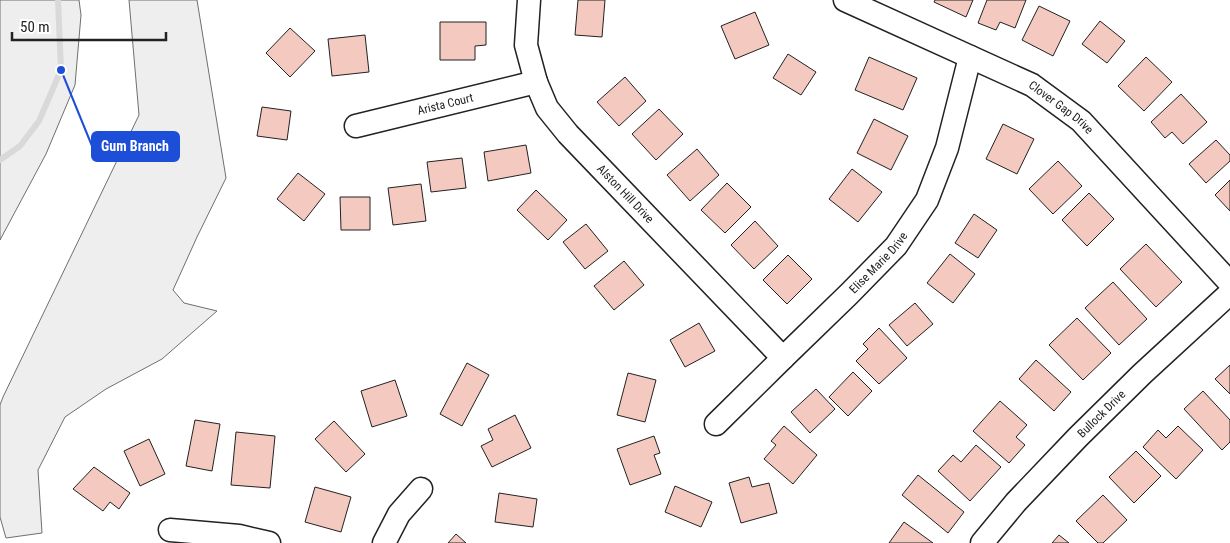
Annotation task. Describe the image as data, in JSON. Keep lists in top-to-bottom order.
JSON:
{
  "streets": {
    "street": [
      "Arista Court",
      "Clover Gap Drive",
      "Alston Hill Drive",
      "Elise Marie Drive",
      "Bullock Drive"
    ]
  },
  "crossings": [
    ["Arista Court", "Alston Hill Drive"],
    ["Clover Gap Drive", "Elise Marie Drive"],
    ["Alston Hill Drive", "Elise Marie Drive"]
  ],
  "places": ["Gum Branch"],
  "scale_bar": "50 m"
}
